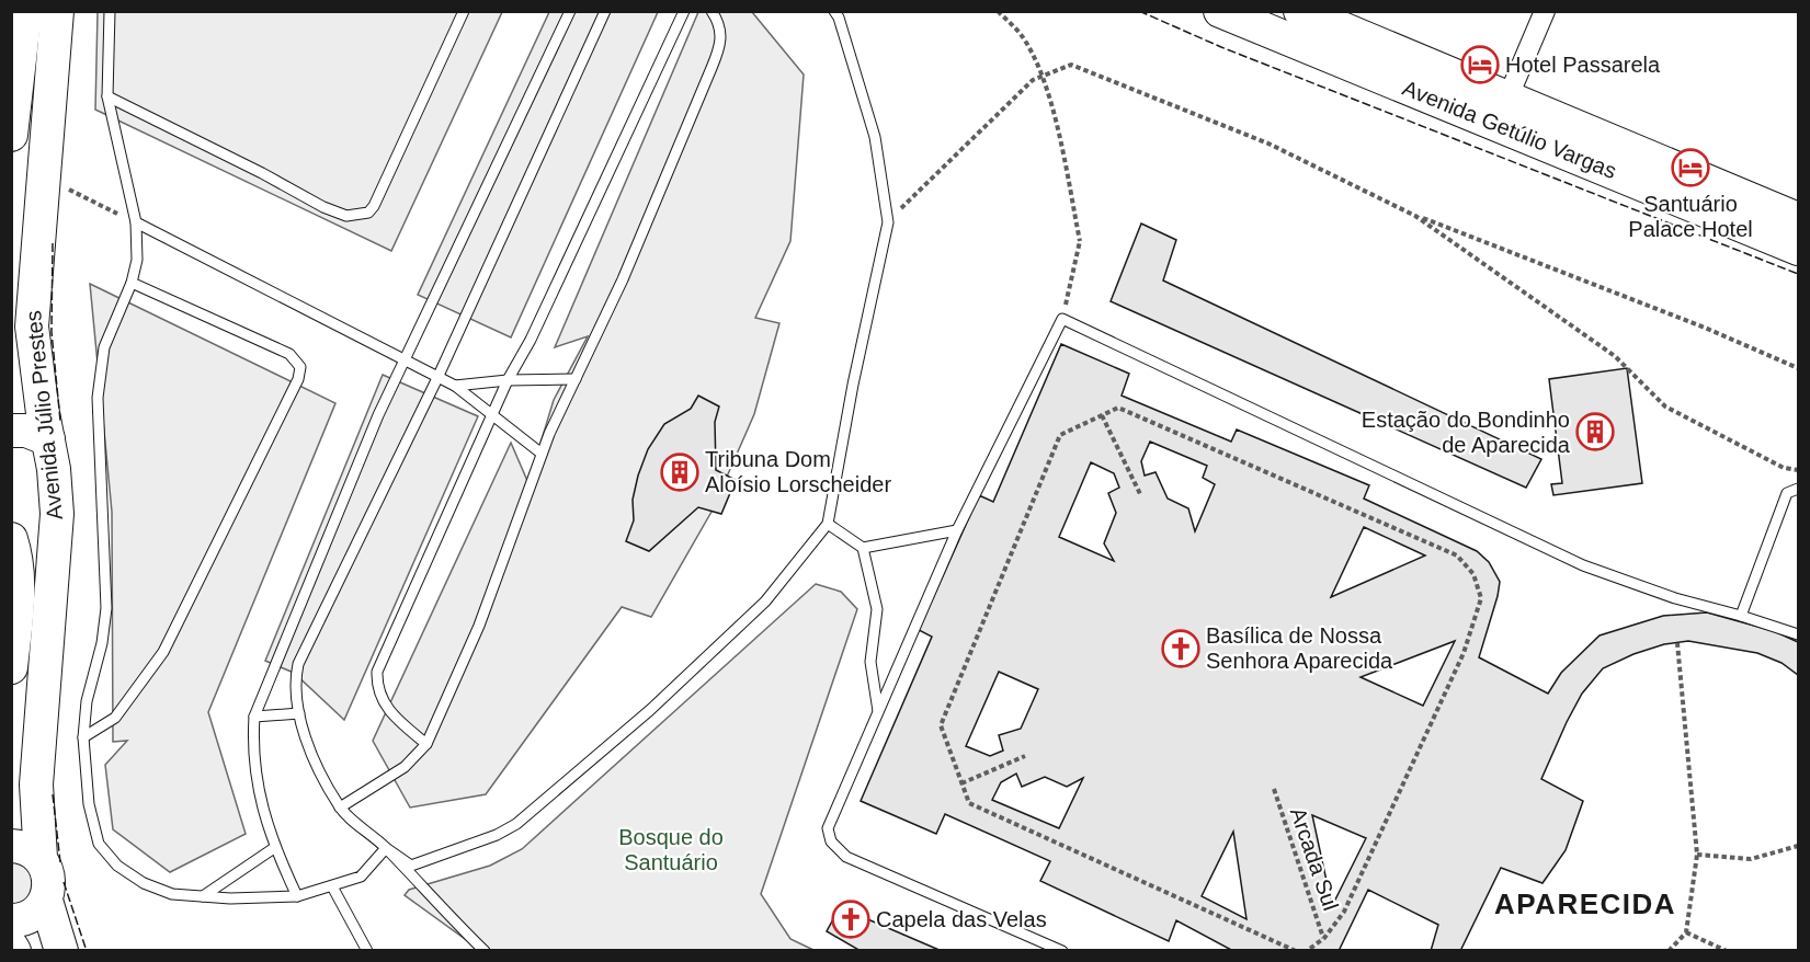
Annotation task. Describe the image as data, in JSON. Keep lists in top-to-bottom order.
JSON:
{
  "streets": {
    "main road": ["Avenida Getúlio Vargas", "Avenida Júlio Prestes"],
    "path": ["Arcada Sul"]
  },
  "districts": ["APARECIDA"],
  "parks": ["Bosque do Santuário"],
  "places": {
    "hotel": ["Hotel Passarela", "Santuário Palace Hotel"],
    "building": ["Estação do Bondinho de Aparecida", "Tribuna Dom Aloísio Lorscheider"],
    "church": ["Basílica de Nossa Senhora Aparecida", "Capela das Velas"]
  }
}
